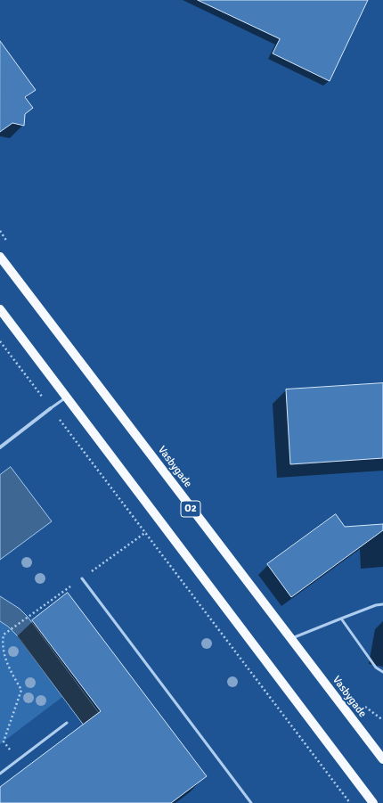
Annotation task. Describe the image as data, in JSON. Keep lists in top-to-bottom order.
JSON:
{
  "streets": {
    "main road": ["Vasbygade", "O2"]
  }
}
